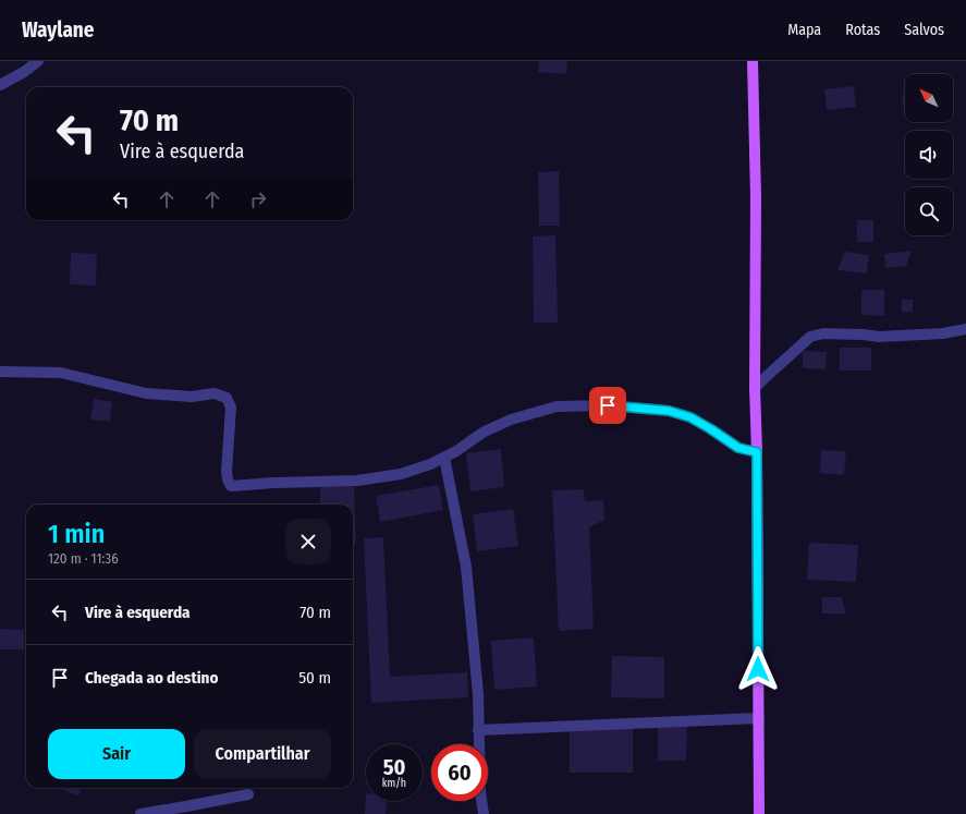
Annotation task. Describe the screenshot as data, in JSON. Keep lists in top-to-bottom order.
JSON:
{
  "north": "top left",
  "page": {
    "header": "Waylane",
    "nav": ["Mapa", "Rotas", "Salvos"],
    "turn": ["70 m", "Vire à esquerda"],
    "heading": ["1 min", "120 m · 11:36"],
    "list": [
      {
        "name": "Vire à esquerda",
        "value": "70 m"
      },
      {
        "name": "Chegada ao destino",
        "value": "50 m"
      }
    ],
    "buttons": ["Sair", "Compartilhar"],
    "speed": "50 km/h",
    "limit": "60"
  }
}
